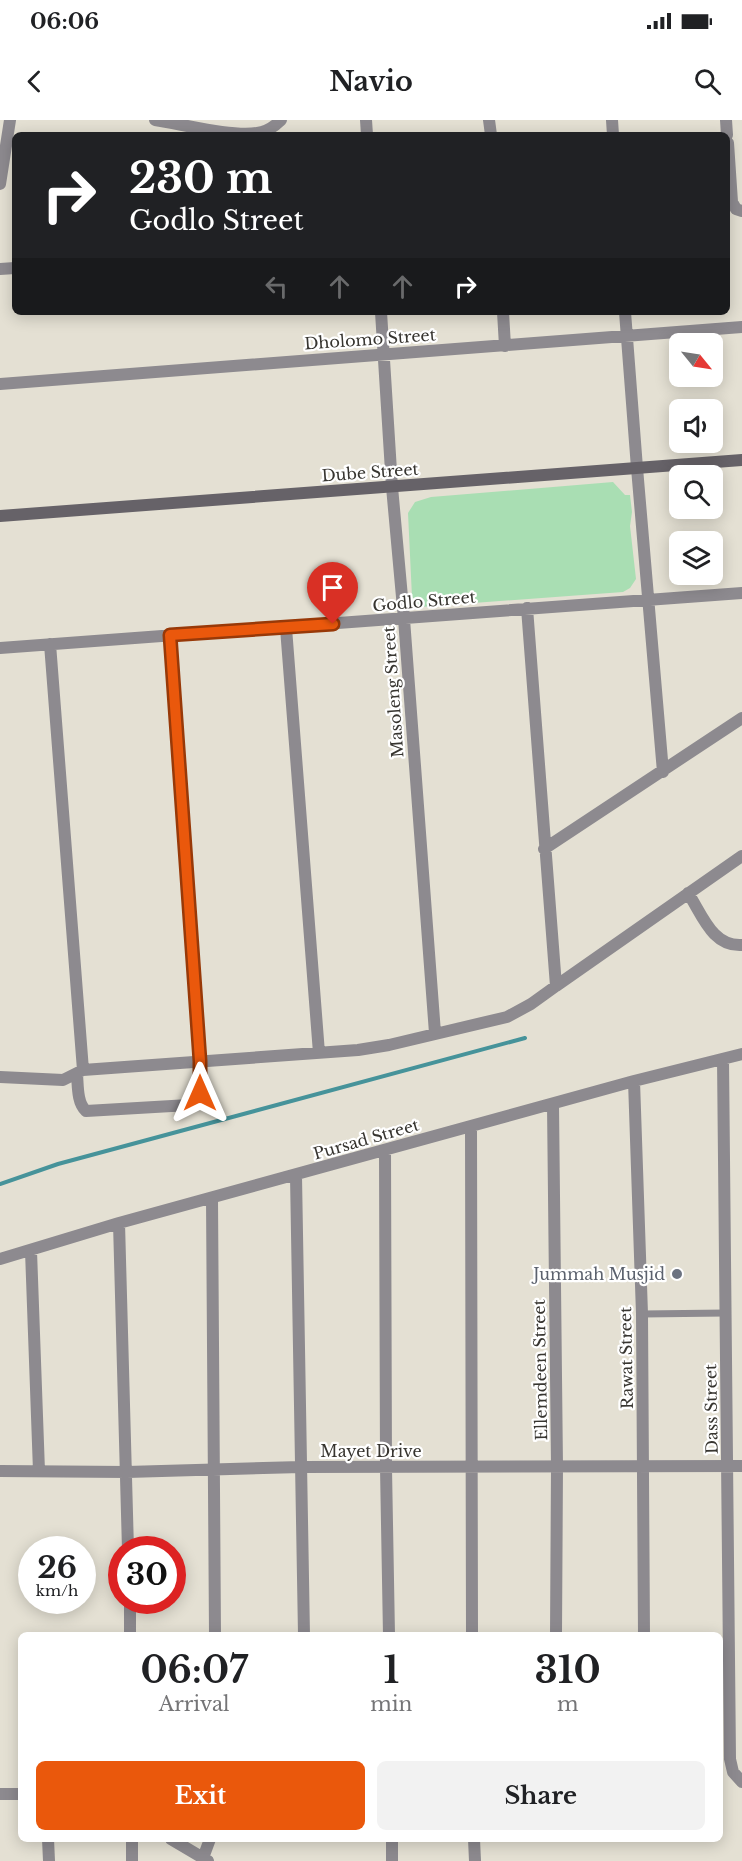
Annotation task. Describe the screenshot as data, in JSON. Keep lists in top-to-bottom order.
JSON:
{
  "streets": {
    "street": [
      "Dholomo Street",
      "Dube Street",
      "Godlo Street",
      "Masoleng Street",
      "Pursad Street",
      "Rawat Street",
      "Ellemdeen Street",
      "Dass Street",
      "Mayet Drive"
    ]
  },
  "crossings": [
    ["Dholomo Street", "Masoleng Street"],
    ["Dube Street", "Masoleng Street"],
    ["Godlo Street", "Masoleng Street"],
    ["Pursad Street", "Rawat Street"],
    ["Pursad Street", "Ellemdeen Street"],
    ["Pursad Street", "Dass Street"],
    ["Rawat Street", "Mayet Drive"],
    ["Ellemdeen Street", "Mayet Drive"],
    ["Dass Street", "Mayet Drive"]
  ],
  "places": ["Jummah Musjid"],
  "north": "bottom right",
  "page": {
    "status": "06:06",
    "header": "Navio",
    "turn": ["230 m", "Godlo Street"],
    "speed": "26 km/h",
    "limit": "30",
    "eta": [
      "06:07",
      "Arrival",
      "1",
      "min",
      "310",
      "m"
    ],
    "buttons": ["Exit", "Share"]
  }
}
